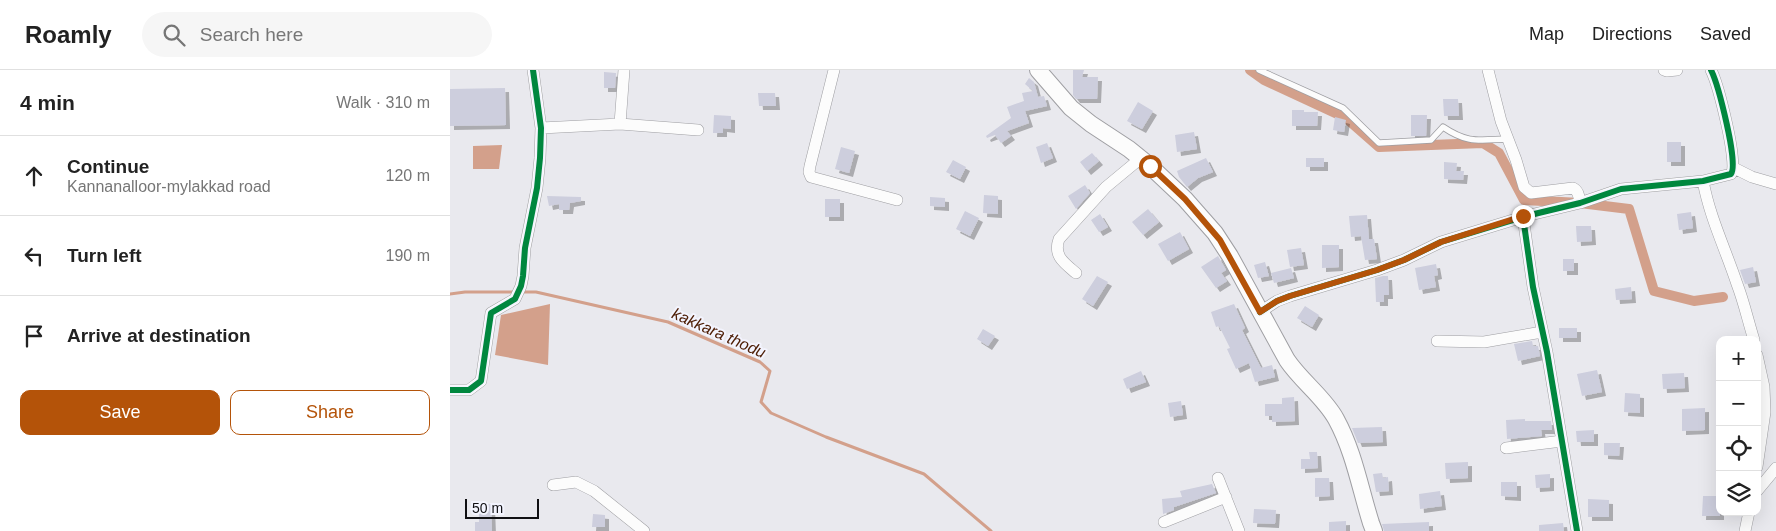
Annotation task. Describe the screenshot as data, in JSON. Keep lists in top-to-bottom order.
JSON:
{
  "water": ["kakkara thodu"],
  "scale_bar": "50 m",
  "page": {
    "header": "Roamly",
    "search": "Search here",
    "nav": ["Map", "Directions", "Saved"],
    "heading": ["4 min", "Walk · 310 m"],
    "list": [
      ["Continue", "Kannanalloor-mylakkad road", "120 m"],
      ["Turn left", "190 m"],
      "Arrive at destination"
    ],
    "map_buttons": ["+", "−"],
    "buttons": ["Save", "Share"],
    "scale": "50 m"
  }
}
